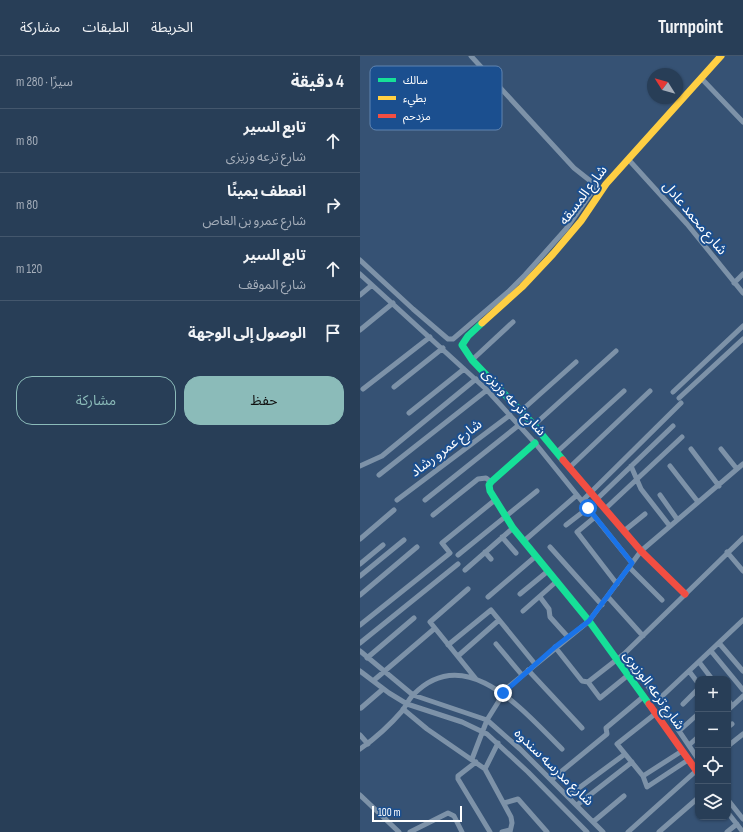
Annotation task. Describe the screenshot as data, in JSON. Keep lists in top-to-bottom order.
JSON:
{
  "streets": {
    "street": [
      "شارع المسقه",
      "شارع محمد عادل",
      "شارع ترعه وزيزى",
      "شارع عمرو رشاد",
      "شارع ترعه الوزيرى",
      "شارع مدرسه سندوه"
    ]
  },
  "crossings": [
    ["شارع المسقه", "شارع محمد عادل"],
    ["شارع المسقه", "شارع ترعه وزيزى"],
    ["شارع ترعه وزيزى", "شارع عمرو رشاد"]
  ],
  "legend": ["سالك", "بطيء", "مزدحم"],
  "scale_bar": "100 m",
  "north": "top left",
  "page": {
    "header": "Turnpoint",
    "nav": ["الخريطة", "الطبقات", "مشاركة"],
    "heading": ["4 دقيقة", "سيرًا · 280 m"],
    "list": [
      ["تابع السير", "شارع ترعه وزيزى", "80 m"],
      ["انعطف يمينًا", "شارع عمرو بن العاص", "80 m"],
      ["تابع السير", "شارع الموقف", "120 m"],
      "الوصول إلى الوجهة"
    ],
    "buttons": ["حفظ", "مشاركة"],
    "map_buttons": ["+", "−"],
    "scale": "100 m"
  }
}
